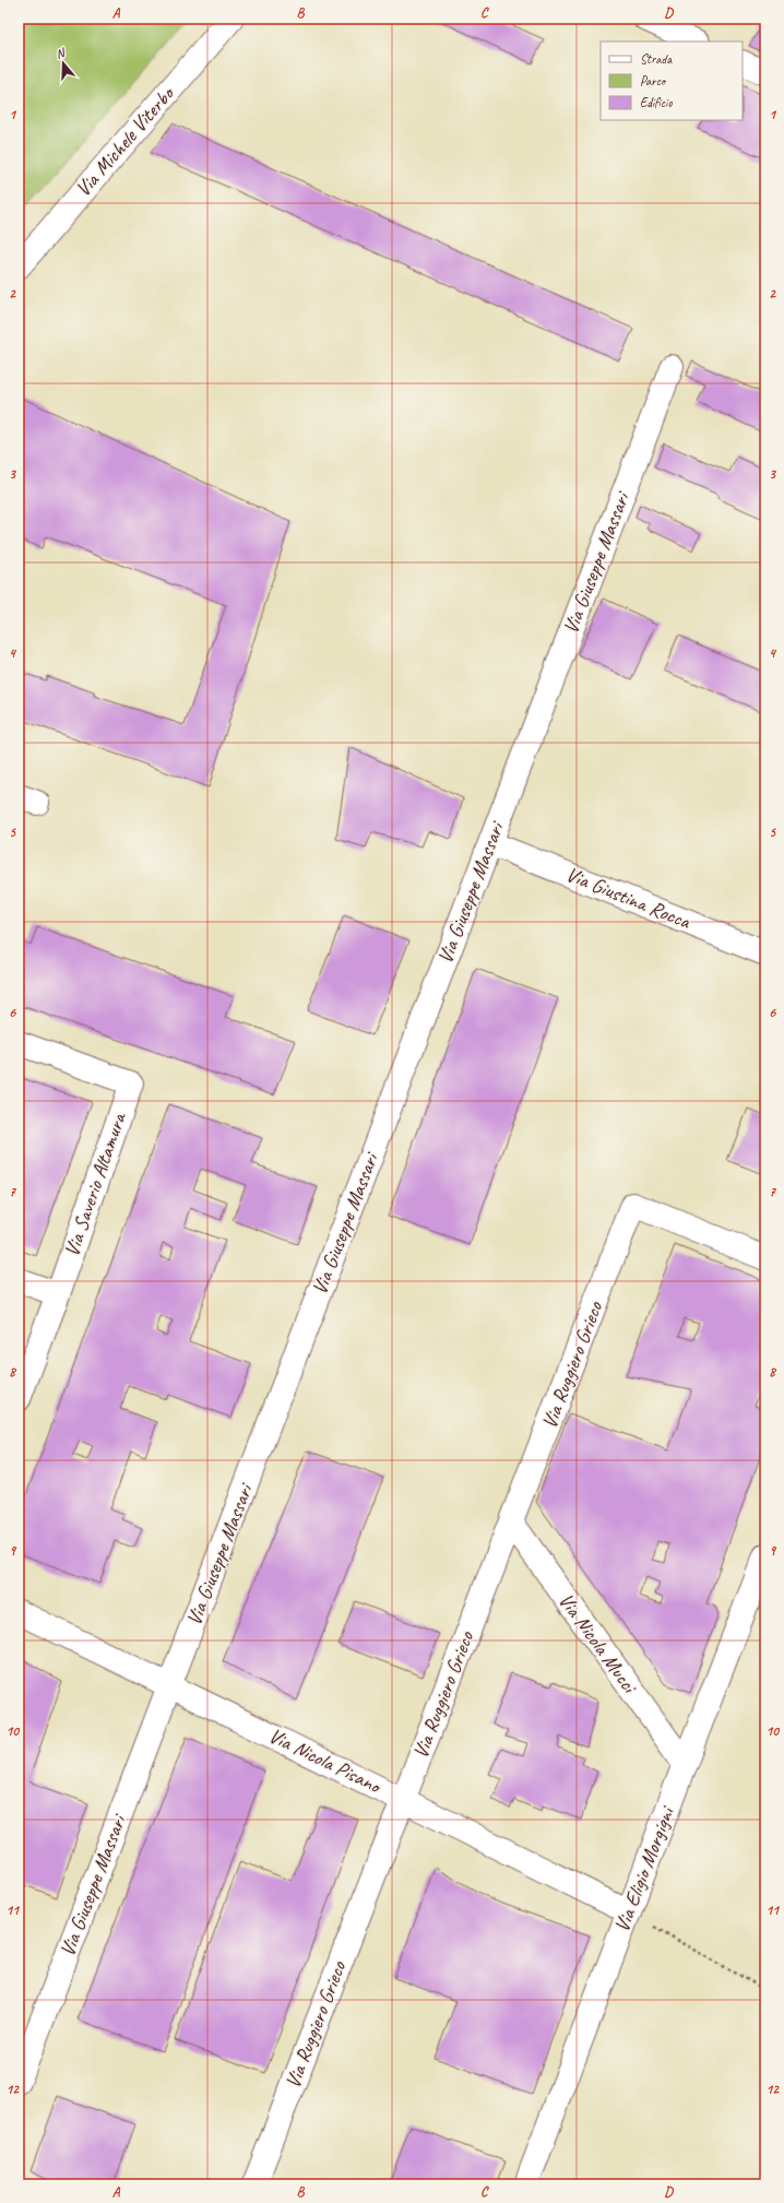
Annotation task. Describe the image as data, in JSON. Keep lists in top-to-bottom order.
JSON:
{
  "streets": {
    "street": [
      "Via Michele Viterbo",
      "Via Giuseppe Massari",
      "Via Giustina Rocca",
      "Via Saverio Altamura",
      "Via Ruggiero Grieco",
      "Via Nicola Mucci",
      "Via Nicola Pisano",
      "Via Eligio Morgigni"
    ]
  },
  "crossings": [
    ["Via Giuseppe Massari", "Via Giustina Rocca"],
    ["Via Giuseppe Massari", "Via Nicola Pisano"],
    ["Via Ruggiero Grieco", "Via Nicola Mucci"],
    ["Via Ruggiero Grieco", "Via Nicola Pisano"],
    ["Via Nicola Mucci", "Via Eligio Morgigni"],
    ["Via Nicola Pisano", "Via Eligio Morgigni"]
  ],
  "legend": ["Strada", "Parco", "Edificio"],
  "north": "top",
  "grid": {
    "columns": [
      "A",
      "B",
      "C",
      "D"
    ],
    "rows": [
      "1",
      "2",
      "3",
      "4",
      "5",
      "6",
      "7",
      "8",
      "9",
      "10",
      "11",
      "12"
    ]
  }
}
